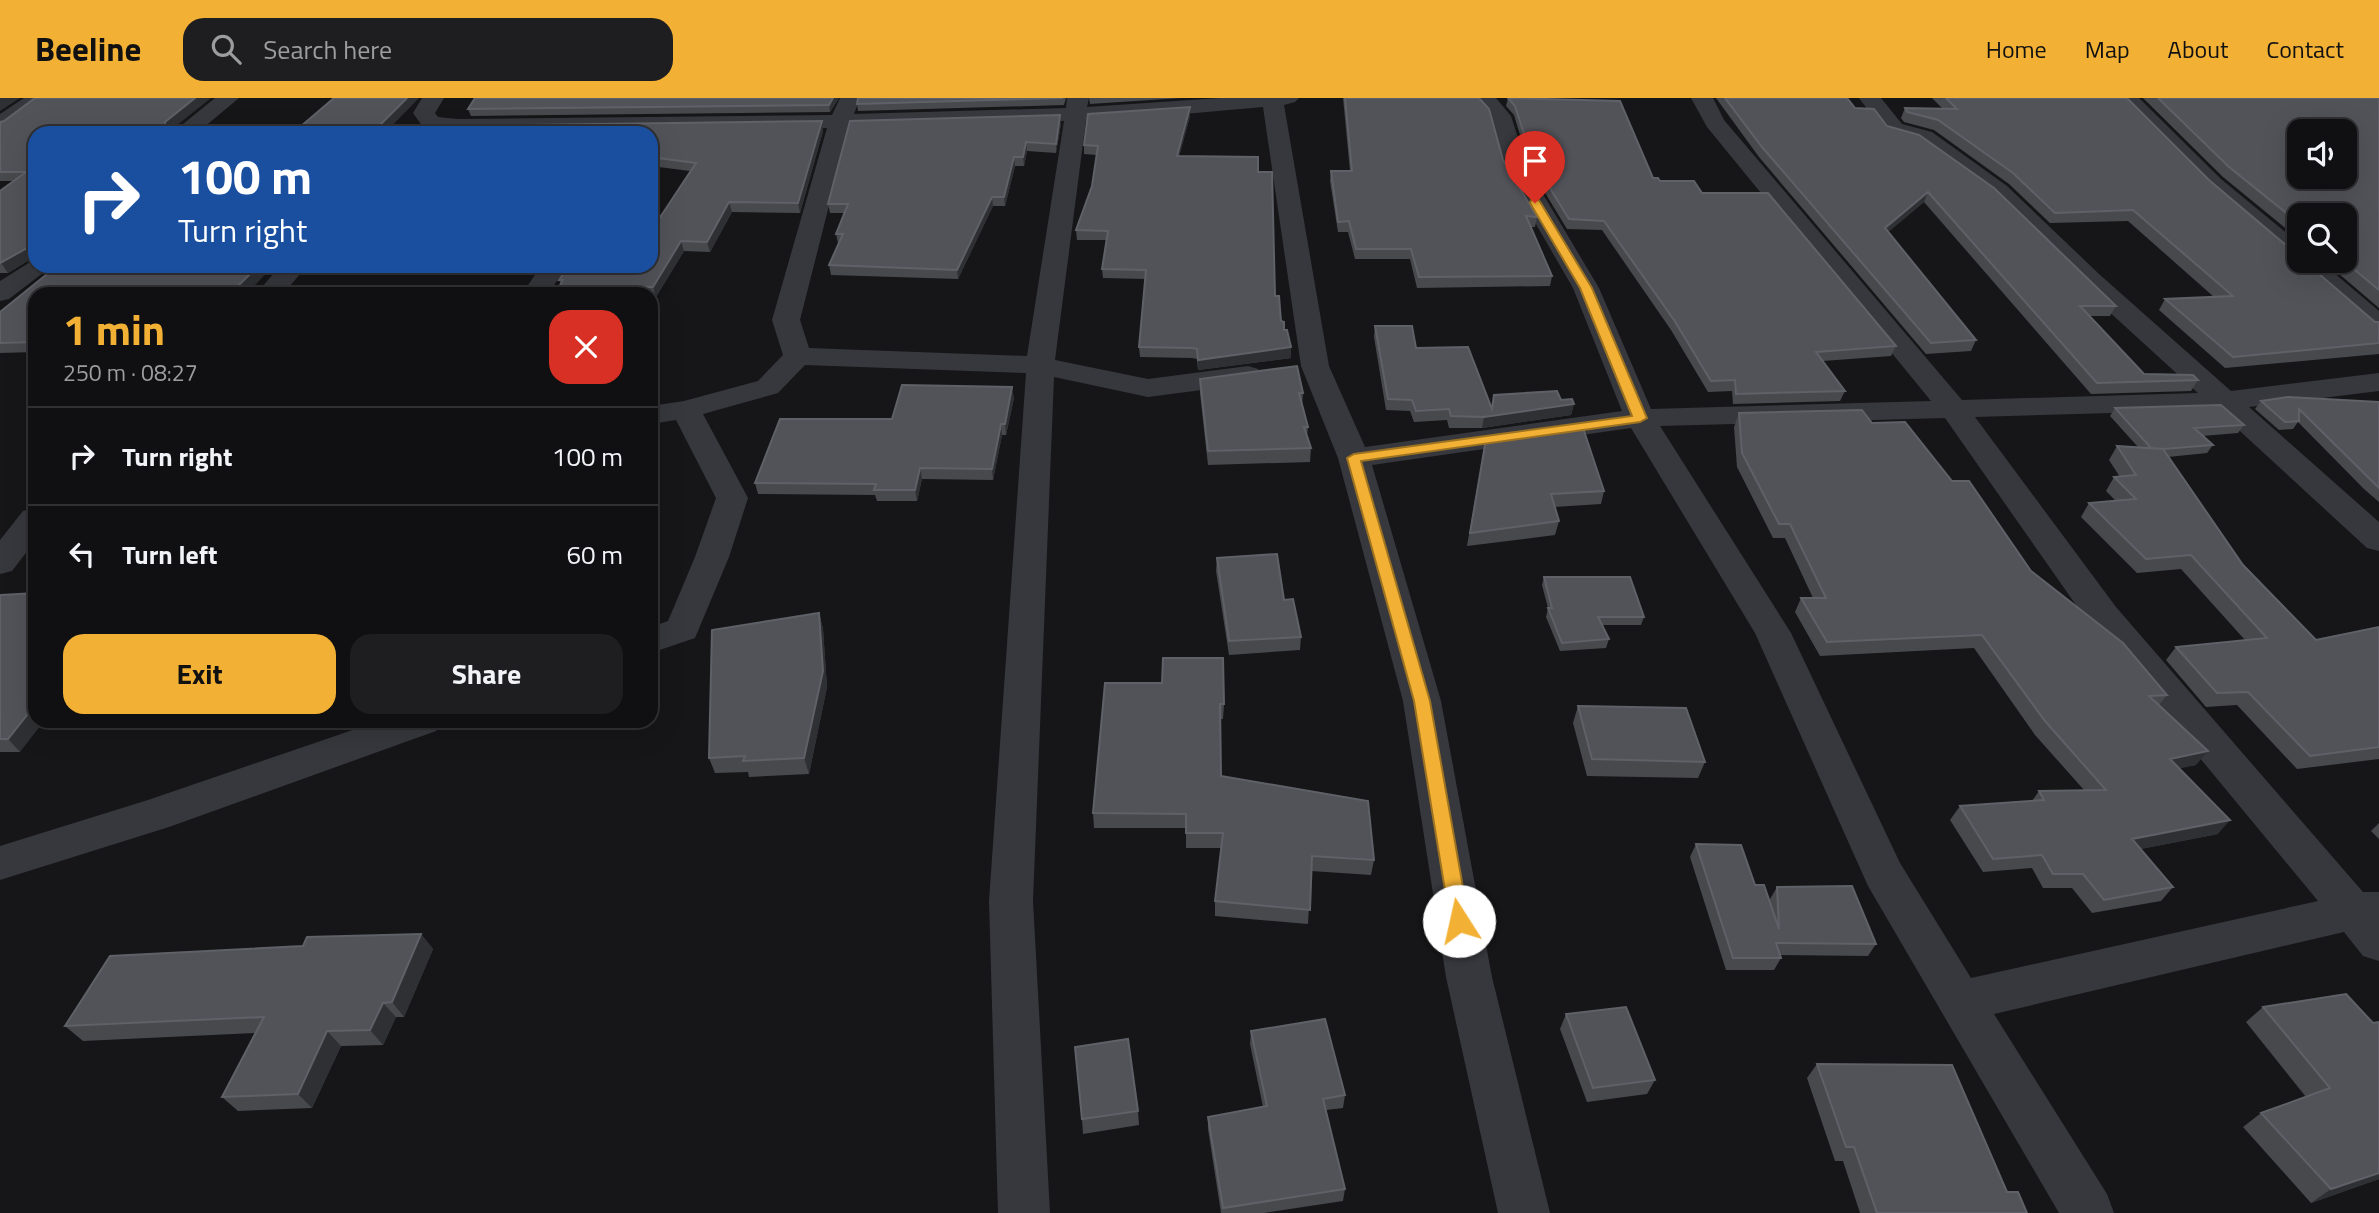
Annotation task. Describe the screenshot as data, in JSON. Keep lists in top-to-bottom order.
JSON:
{
  "page": {
    "header": "Beeline",
    "search": "Search here",
    "nav": [
      "Home",
      "Map",
      "About",
      "Contact"
    ],
    "turn": ["100 m", "Turn right"],
    "heading": ["1 min", "250 m · 08:27"],
    "list": [
      {
        "name": "Turn right",
        "value": "100 m"
      },
      {
        "name": "Turn left",
        "value": "60 m"
      }
    ],
    "buttons": ["Exit", "Share"]
  }
}
